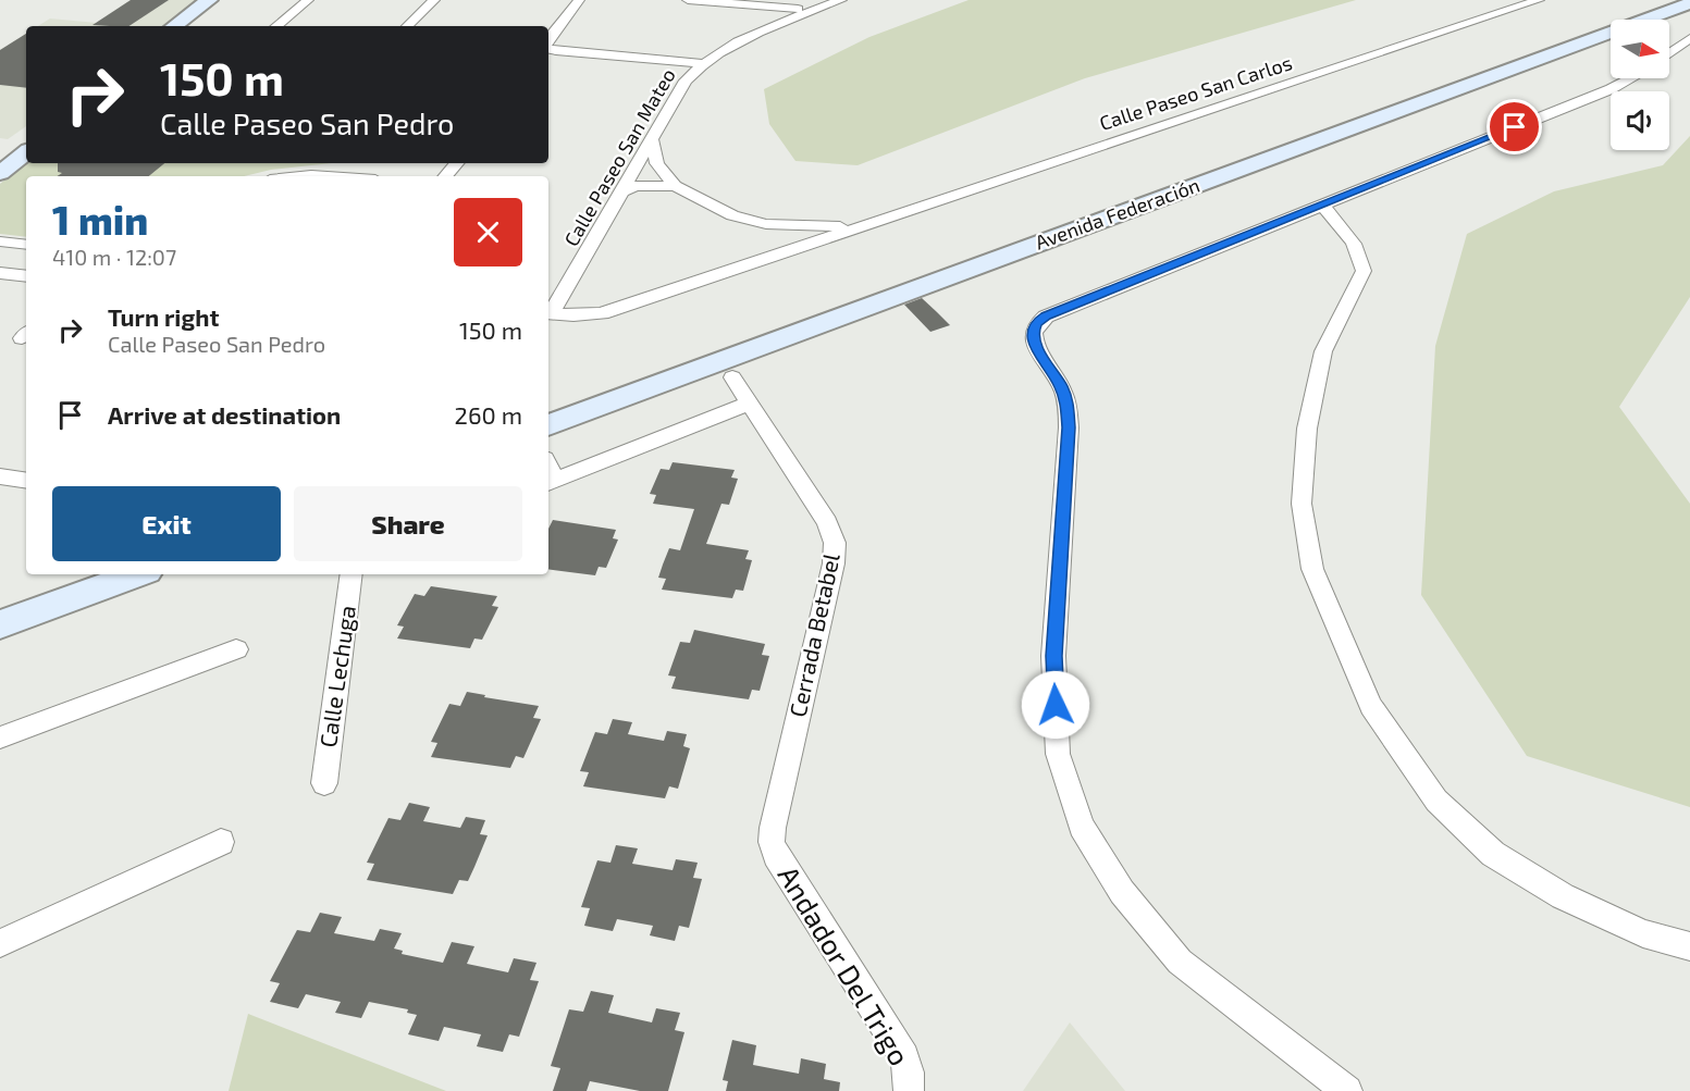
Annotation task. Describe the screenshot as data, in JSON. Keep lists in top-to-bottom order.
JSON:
{
  "streets": {
    "main road": ["Avenida Federación"],
    "street": [
      "Calle Paseo San Carlos",
      "Calle Paseo San Mateo",
      "Cerrada Betabel",
      "Calle Lechuga",
      "Andador Del Trigo"
    ]
  },
  "crossings": [
    ["Calle Paseo San Carlos", "Calle Paseo San Mateo"],
    ["Cerrada Betabel", "Andador Del Trigo"]
  ],
  "north": "right",
  "page": {
    "turn": ["150 m", "Calle Paseo San Pedro"],
    "heading": ["1 min", "410 m · 12:07"],
    "list": [
      {
        "name": "Turn right",
        "note": "Calle Paseo San Pedro",
        "value": "150 m"
      },
      {
        "name": "Arrive at destination",
        "value": "260 m"
      }
    ],
    "buttons": ["Exit", "Share"]
  }
}
